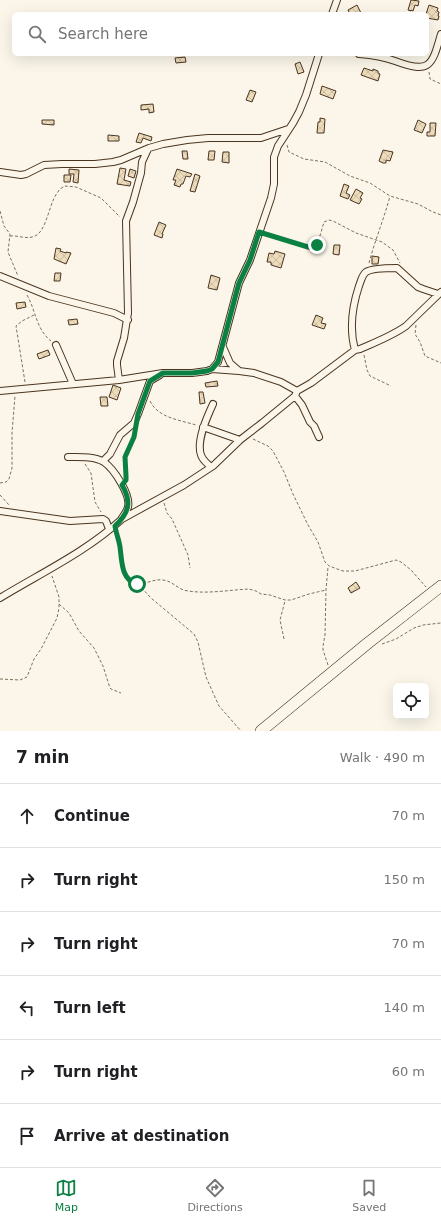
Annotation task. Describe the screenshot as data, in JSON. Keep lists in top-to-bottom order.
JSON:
{
  "page": {
    "search": "Search here",
    "heading": ["7 min", "Walk · 490 m"],
    "list": [
      ["Continue", "70 m"],
      ["Turn right", "150 m"],
      ["Turn right", "70 m"],
      ["Turn left", "140 m"],
      ["Turn right", "60 m"],
      "Arrive at destination"
    ],
    "nav": ["Map", "Directions", "Saved"]
  }
}
